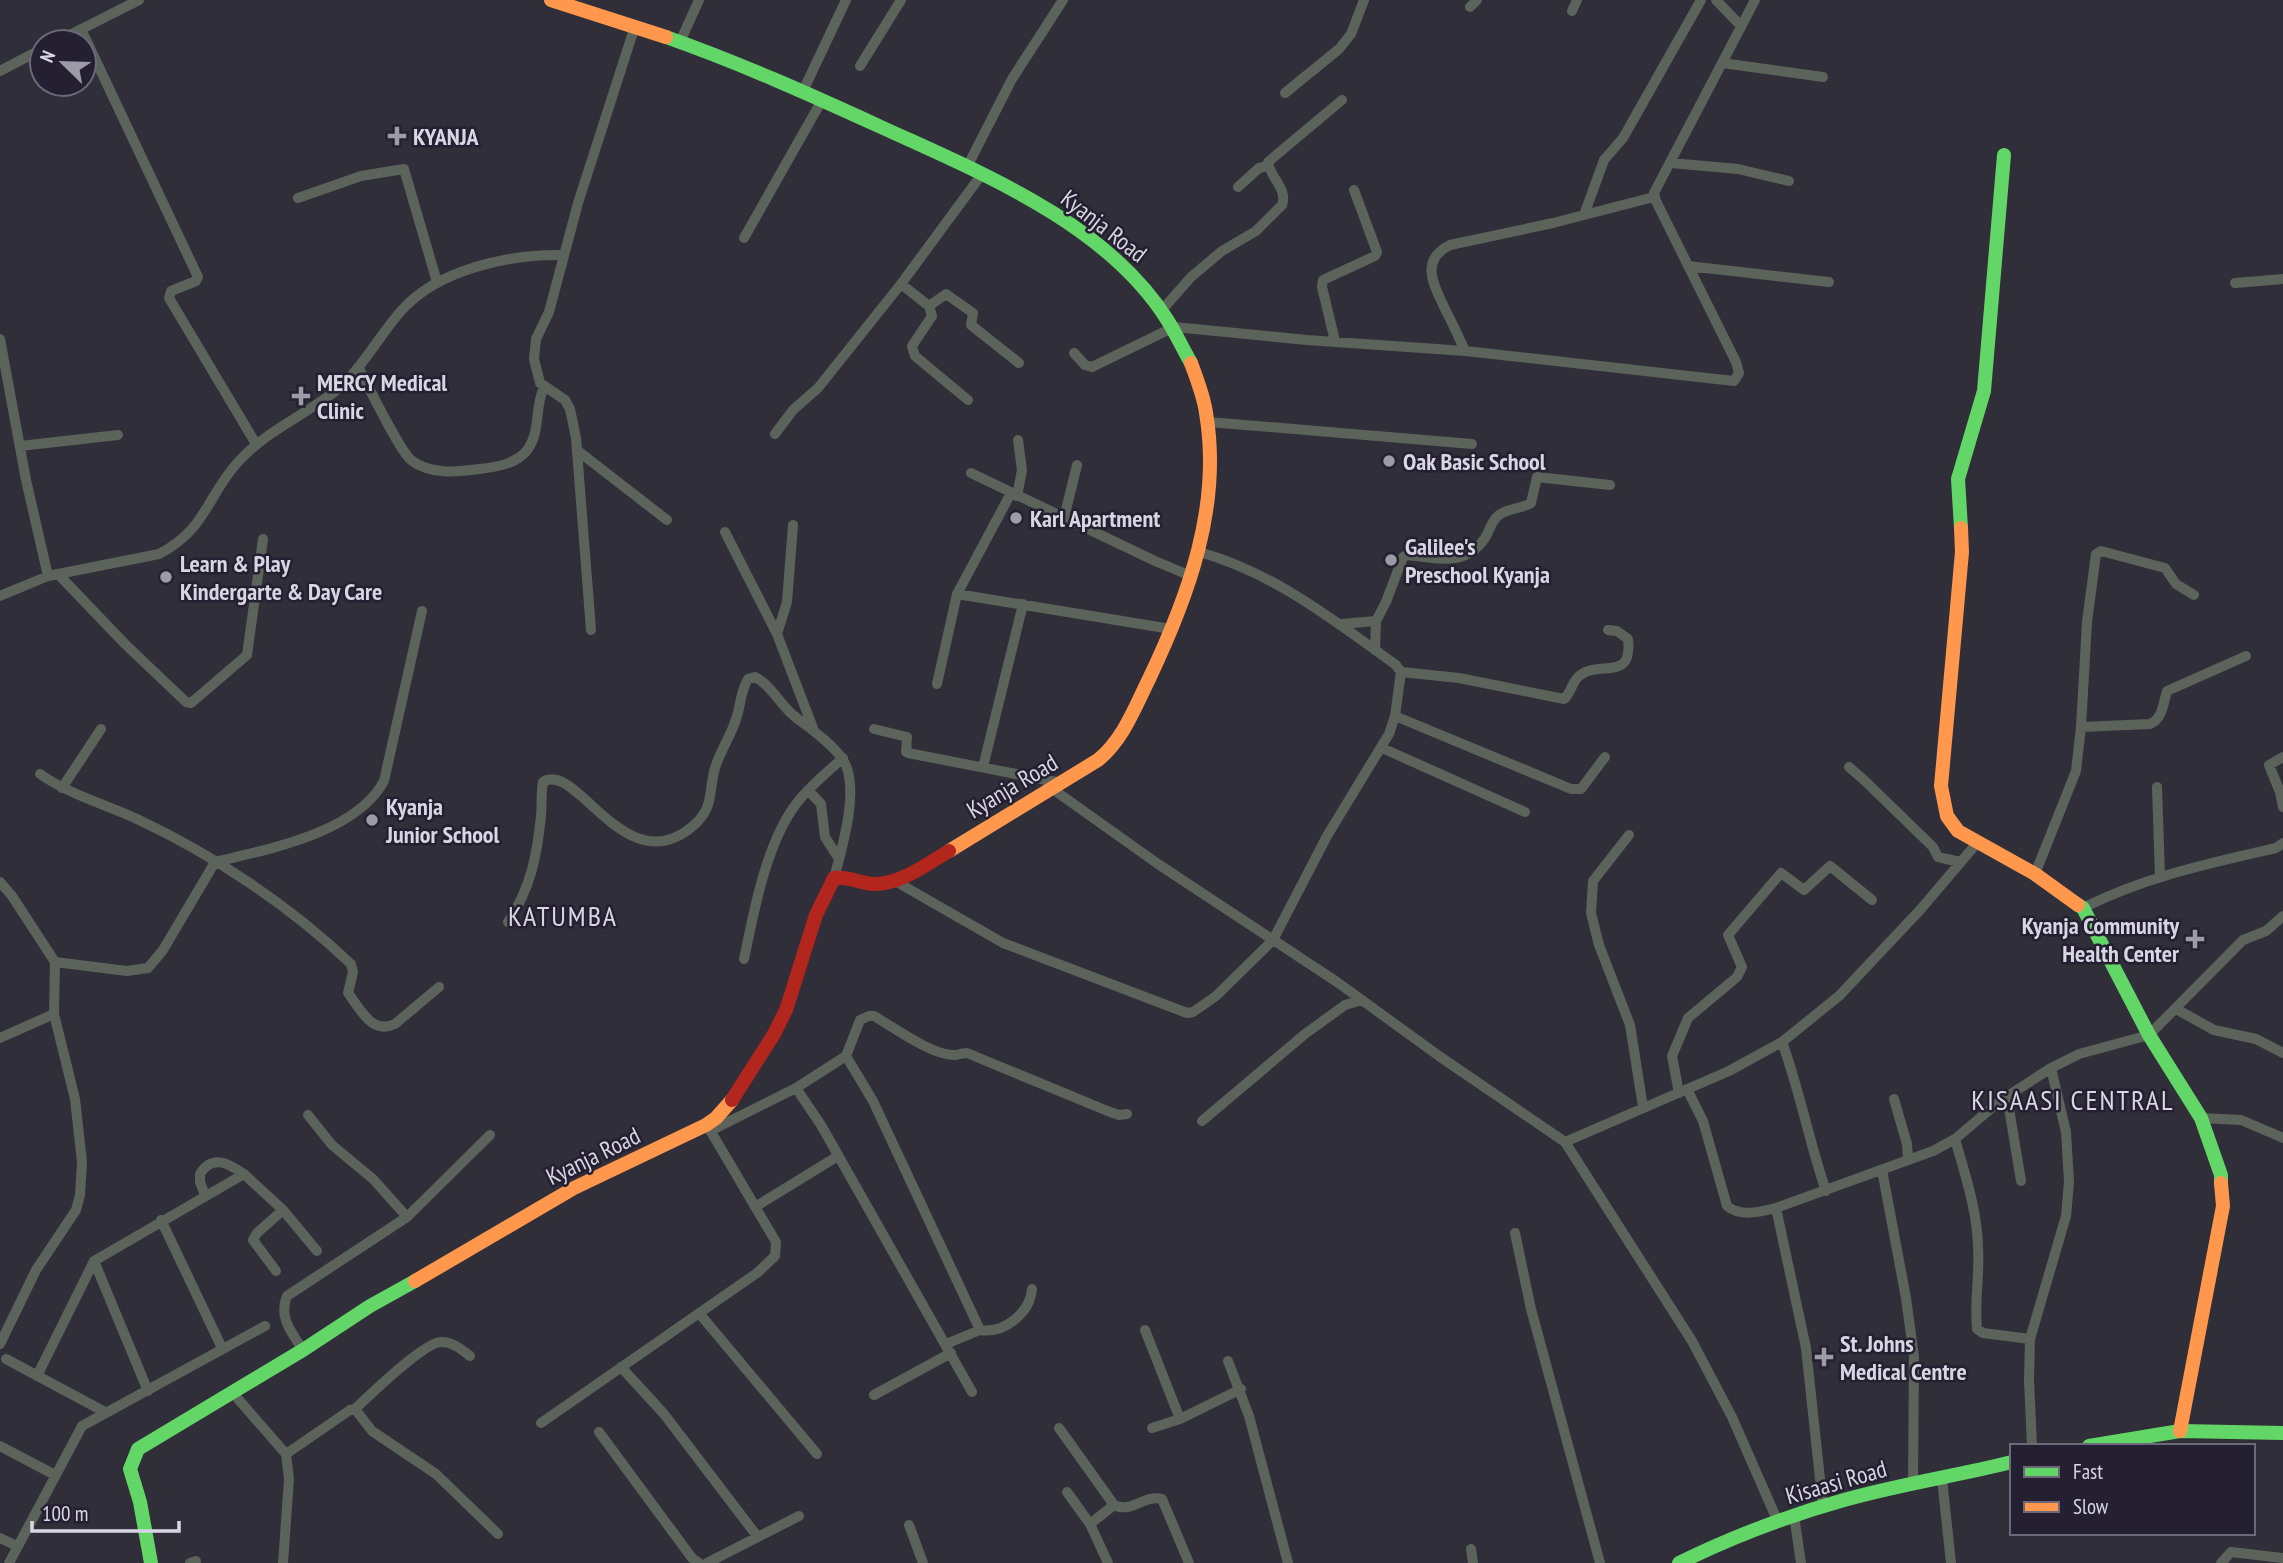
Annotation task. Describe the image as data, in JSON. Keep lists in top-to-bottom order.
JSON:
{
  "streets": {
    "street": ["Kyanja Road", "Kisaasi Road"]
  },
  "districts": ["KATUMBA", "KISAASI CENTRAL"],
  "places": {
    "health": [
      "KYANJA",
      "MERCY Medical Clinic",
      "Kyanja Community Health Center",
      "St. Johns Medical Centre"
    ],
    "other": [
      "Oak Basic School",
      "Karl Apartment",
      "Galilee's Preschool Kyanja",
      "Learn & Play Kindergarte & Day Care",
      "Kyanja Junior School"
    ]
  },
  "legend": ["Fast", "Slow"],
  "scale_bar": "100 m",
  "north": "top left"
}
